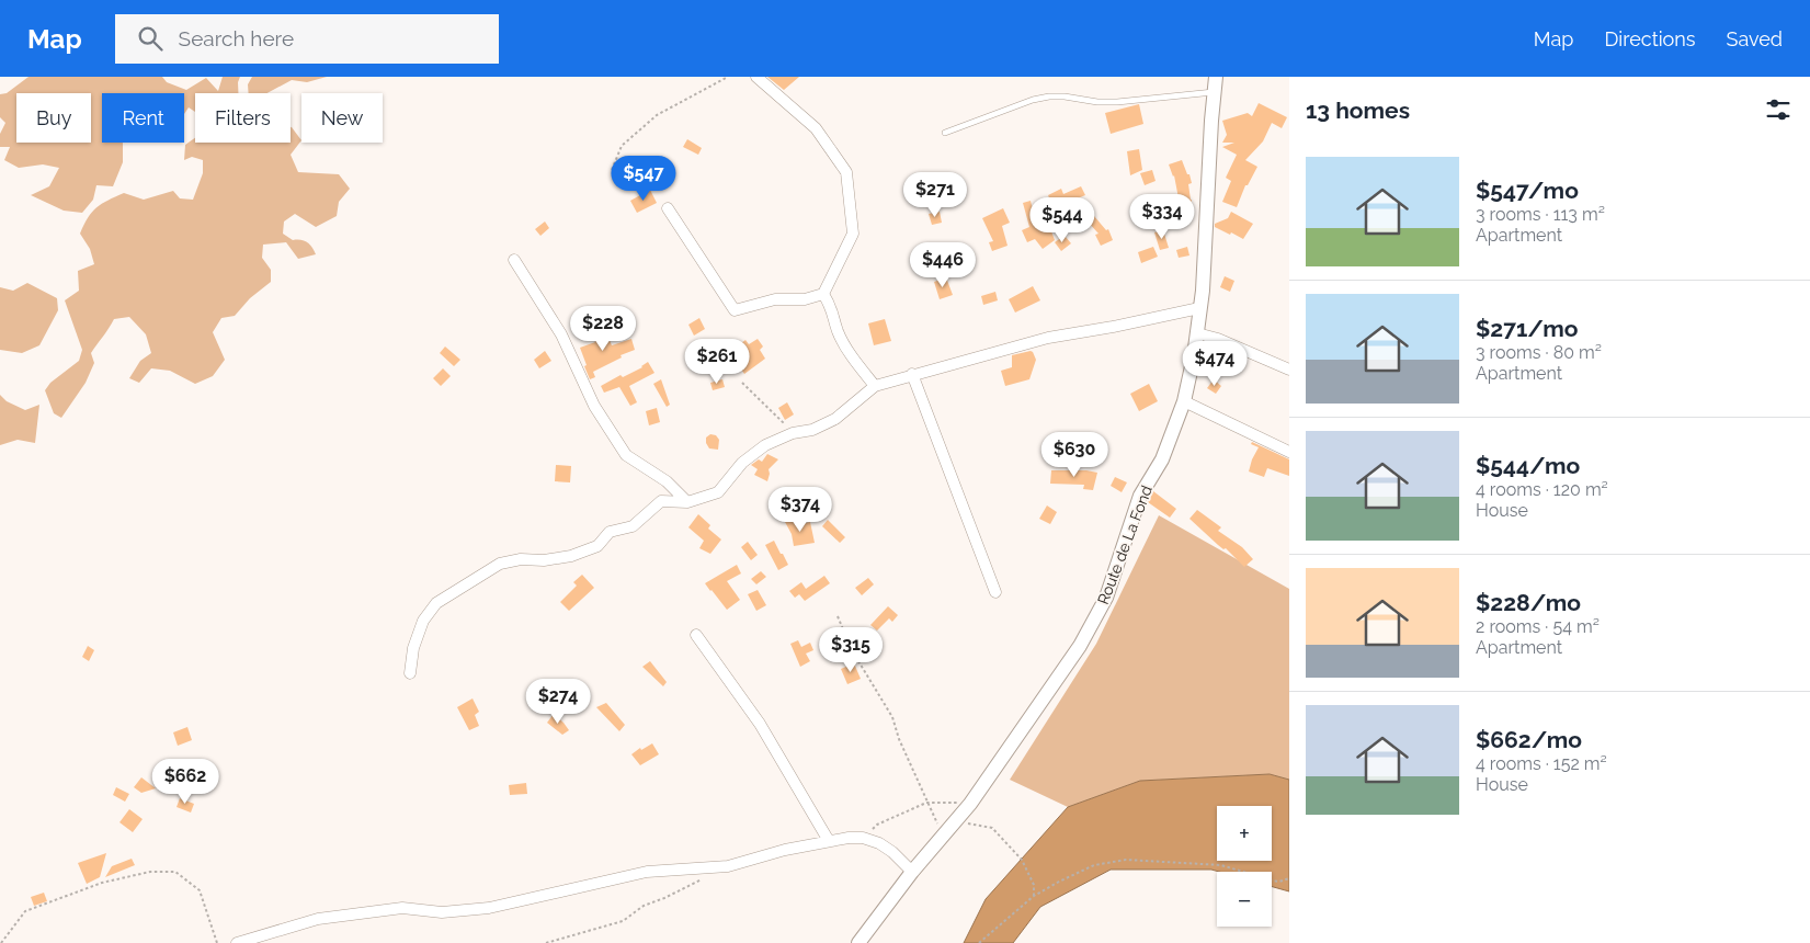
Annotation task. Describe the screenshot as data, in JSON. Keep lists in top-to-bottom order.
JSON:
{
  "streets": {
    "street": ["Route de La Fond"]
  },
  "page": {
    "header": "Map",
    "search": "Search here",
    "nav": ["Map", "Directions", "Saved"],
    "heading": "13 homes",
    "chip": [
      "Buy",
      "Rent",
      "Filters",
      "New"
    ],
    "list": [
      {
        "name": "$547/mo",
        "note": "3 rooms · 113 m² · Apartment"
      },
      {
        "name": "$271/mo",
        "note": "3 rooms · 80 m² · Apartment"
      },
      {
        "name": "$544/mo",
        "note": "4 rooms · 120 m² · House"
      },
      {
        "name": "$228/mo",
        "note": "2 rooms · 54 m² · Apartment"
      },
      {
        "name": "$662/mo",
        "note": "4 rooms · 152 m² · House"
      }
    ],
    "price": [
      "$547",
      "$271",
      "$334",
      "$544",
      "$446",
      "$228",
      "$261",
      "$474",
      "$630",
      "$374",
      "$315",
      "$274",
      "$662"
    ],
    "map_buttons": ["+", "−"]
  }
}
